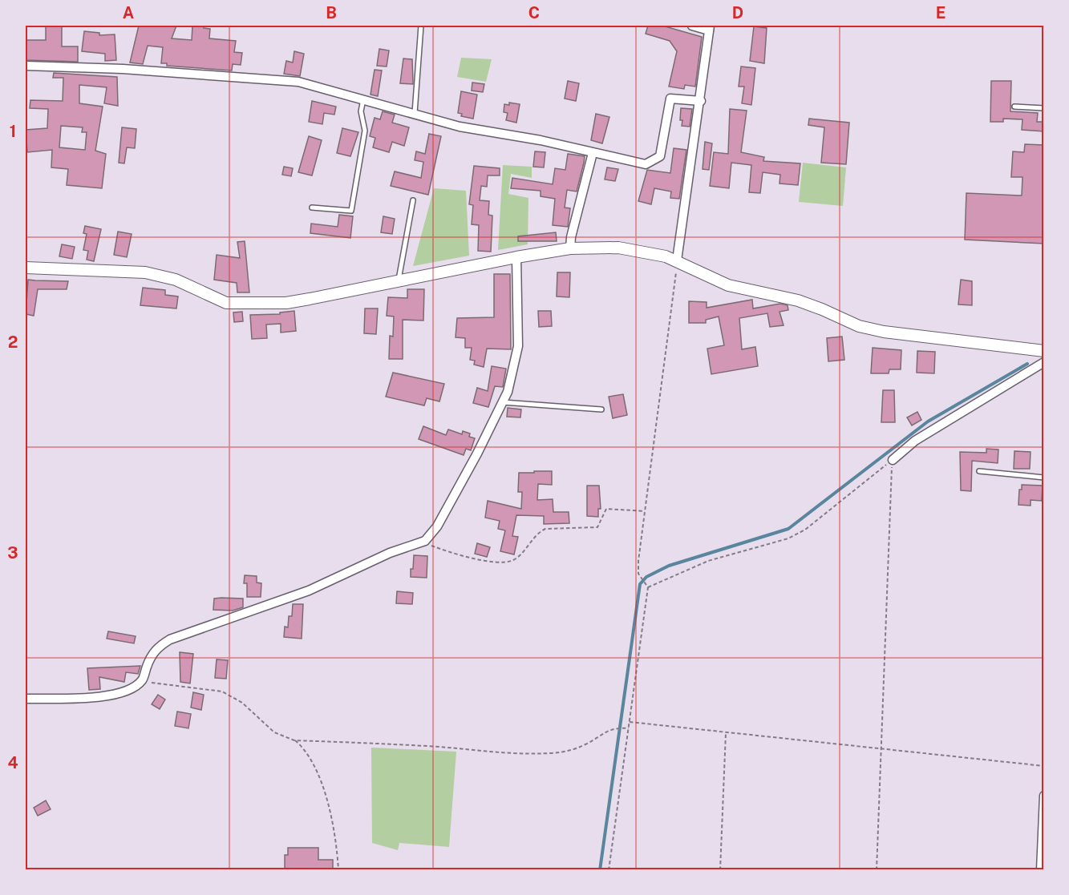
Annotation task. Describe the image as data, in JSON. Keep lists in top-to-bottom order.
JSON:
{
  "grid": {
    "columns": [
      "A",
      "B",
      "C",
      "D",
      "E"
    ],
    "rows": [
      "1",
      "2",
      "3",
      "4"
    ]
  }
}
